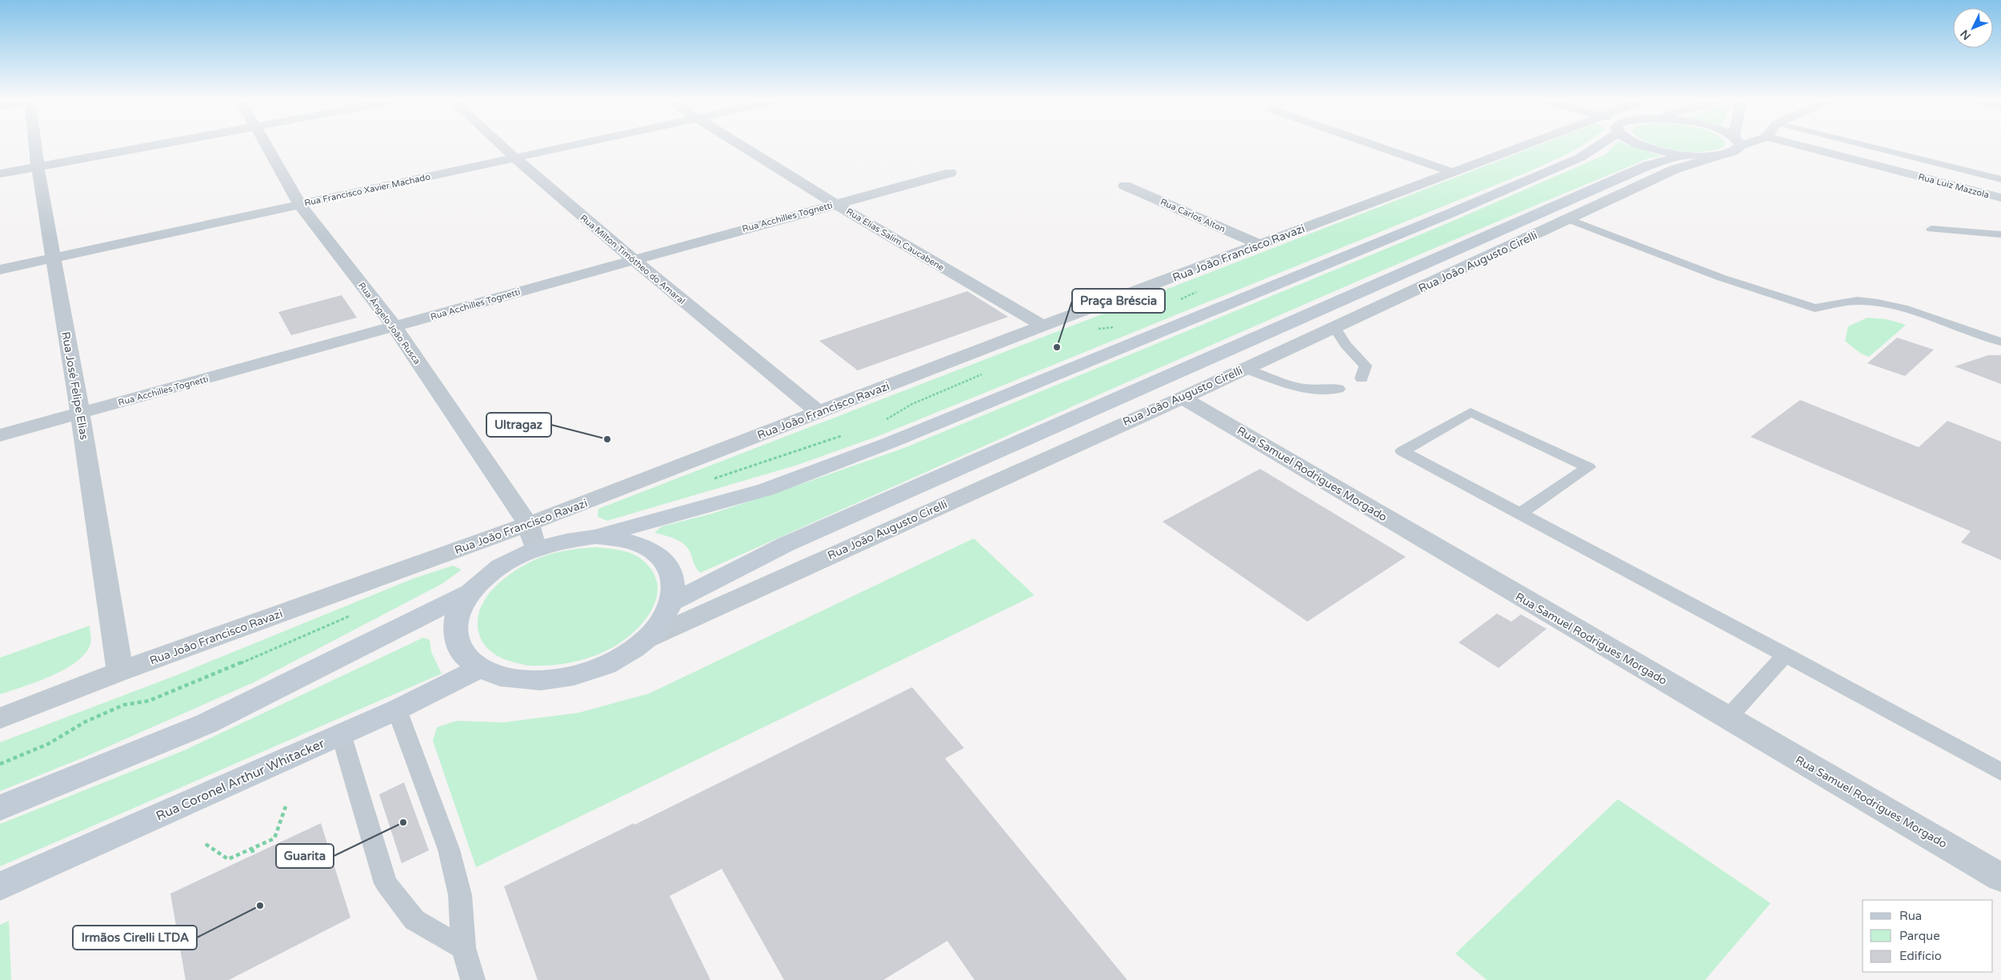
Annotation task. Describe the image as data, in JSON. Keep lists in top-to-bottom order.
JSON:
{
  "streets": {
    "main road": ["Rua Coronel Arthur Whitacker"],
    "street": [
      "Rua Luiz Mazzola",
      "Rua Francisco Xavier Machado",
      "Rua Carlos Alton",
      "Rua Acchilles Tognetti",
      "Rua Elias Salim Caucabene",
      "Rua João Francisco Ravazi",
      "Rua Milton Timótheo do Amaral",
      "Rua João Augusto Cirelli",
      "Rua Ângelo João Rusca",
      "Rua José Felipe Elias",
      "Rua Samuel Rodrigues Morgado"
    ]
  },
  "crossings": [
    ["Rua Francisco Xavier Machado", "Rua Milton Timótheo do Amaral"],
    ["Rua Francisco Xavier Machado", "Rua Ângelo João Rusca"],
    ["Rua Francisco Xavier Machado", "Rua José Felipe Elias"],
    ["Rua Carlos Alton", "Rua João Francisco Ravazi"],
    ["Rua Acchilles Tognetti", "Rua Elias Salim Caucabene"],
    ["Rua Acchilles Tognetti", "Rua Milton Timótheo do Amaral"],
    ["Rua Acchilles Tognetti", "Rua Ângelo João Rusca"],
    ["Rua Acchilles Tognetti", "Rua José Felipe Elias"],
    ["Rua Elias Salim Caucabene", "Rua João Francisco Ravazi"],
    ["Rua João Francisco Ravazi", "Rua Milton Timótheo do Amaral"],
    ["Rua João Francisco Ravazi", "Rua Ângelo João Rusca"],
    ["Rua João Francisco Ravazi", "Rua José Felipe Elias"],
    ["Rua João Augusto Cirelli", "Rua Samuel Rodrigues Morgado"]
  ],
  "places": [
    "Praça Bréscia",
    "Ultragaz",
    "Guarita",
    "Irmãos Cirelli LTDA"
  ],
  "legend": ["Rua", "Parque", "Edifício"],
  "north": "bottom left"
}
